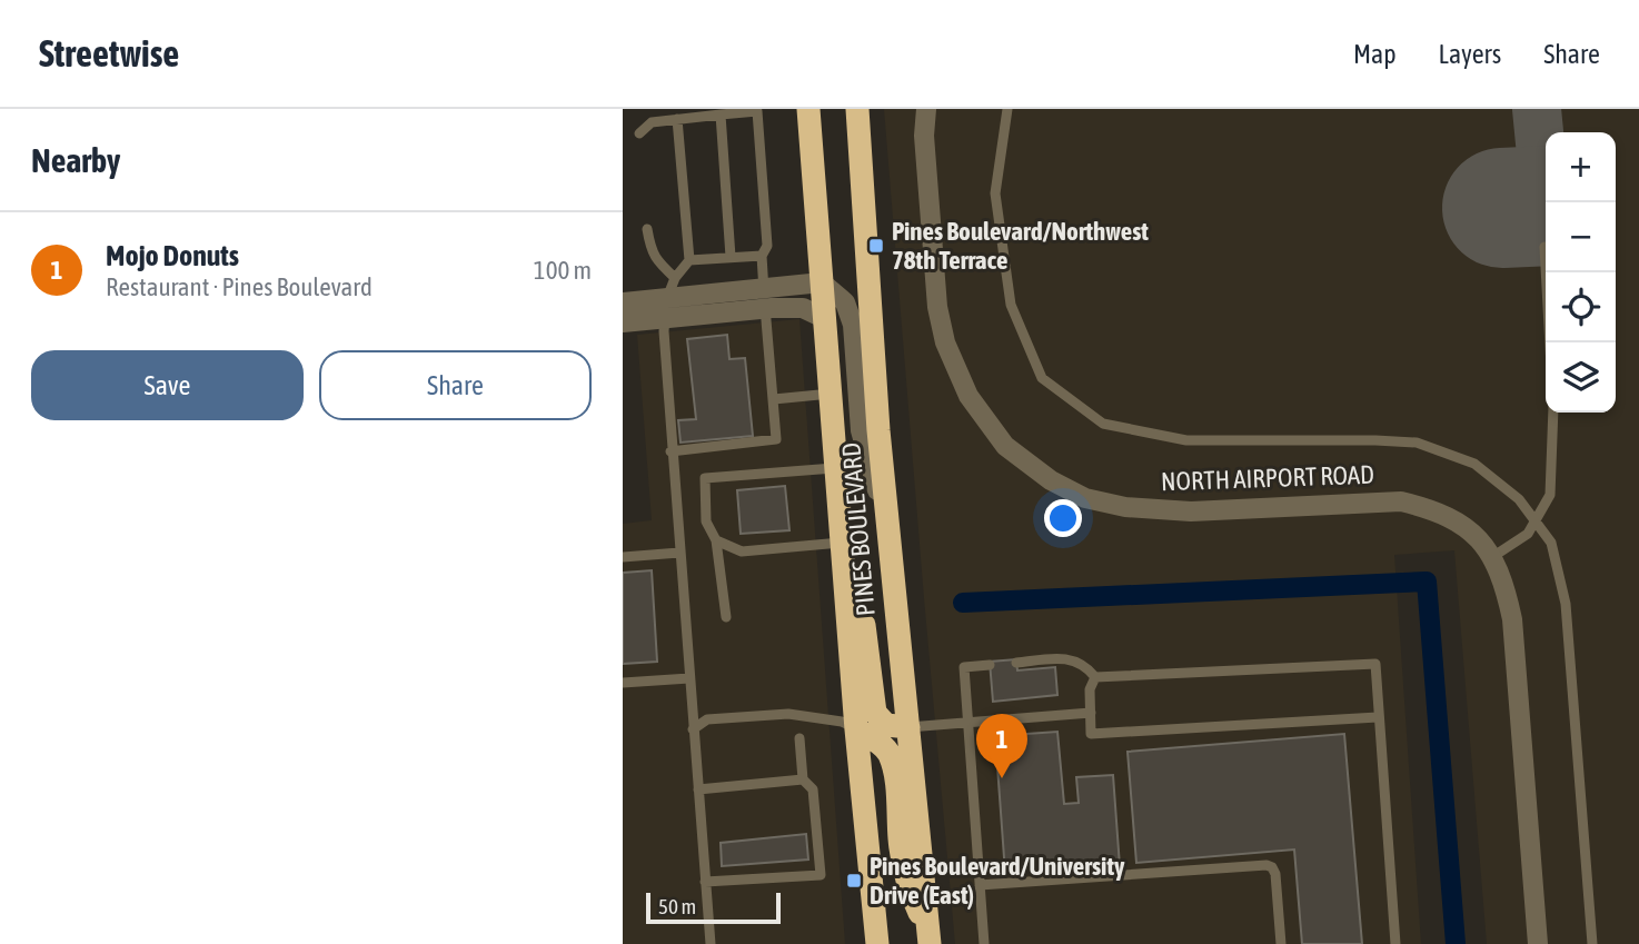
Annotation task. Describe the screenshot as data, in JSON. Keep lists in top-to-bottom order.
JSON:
{
  "streets": {
    "highway": ["PINES BOULEVARD"],
    "street": ["NORTH AIRPORT ROAD"]
  },
  "places": {
    "transit": ["Pines Boulevard/Northwest 78th Terrace", "Pines Boulevard/University Drive (East)"]
  },
  "scale_bar": "50 m",
  "page": {
    "header": "Streetwise",
    "nav": ["Map", "Layers", "Share"],
    "heading": "Nearby",
    "map_buttons": ["+", "−"],
    "list": [
      {
        "mark": "1",
        "name": "Mojo Donuts",
        "note": "Restaurant · Pines Boulevard",
        "value": "100 m"
      }
    ],
    "buttons": ["Save", "Share"],
    "pins": "1",
    "scale": "50 m"
  }
}
